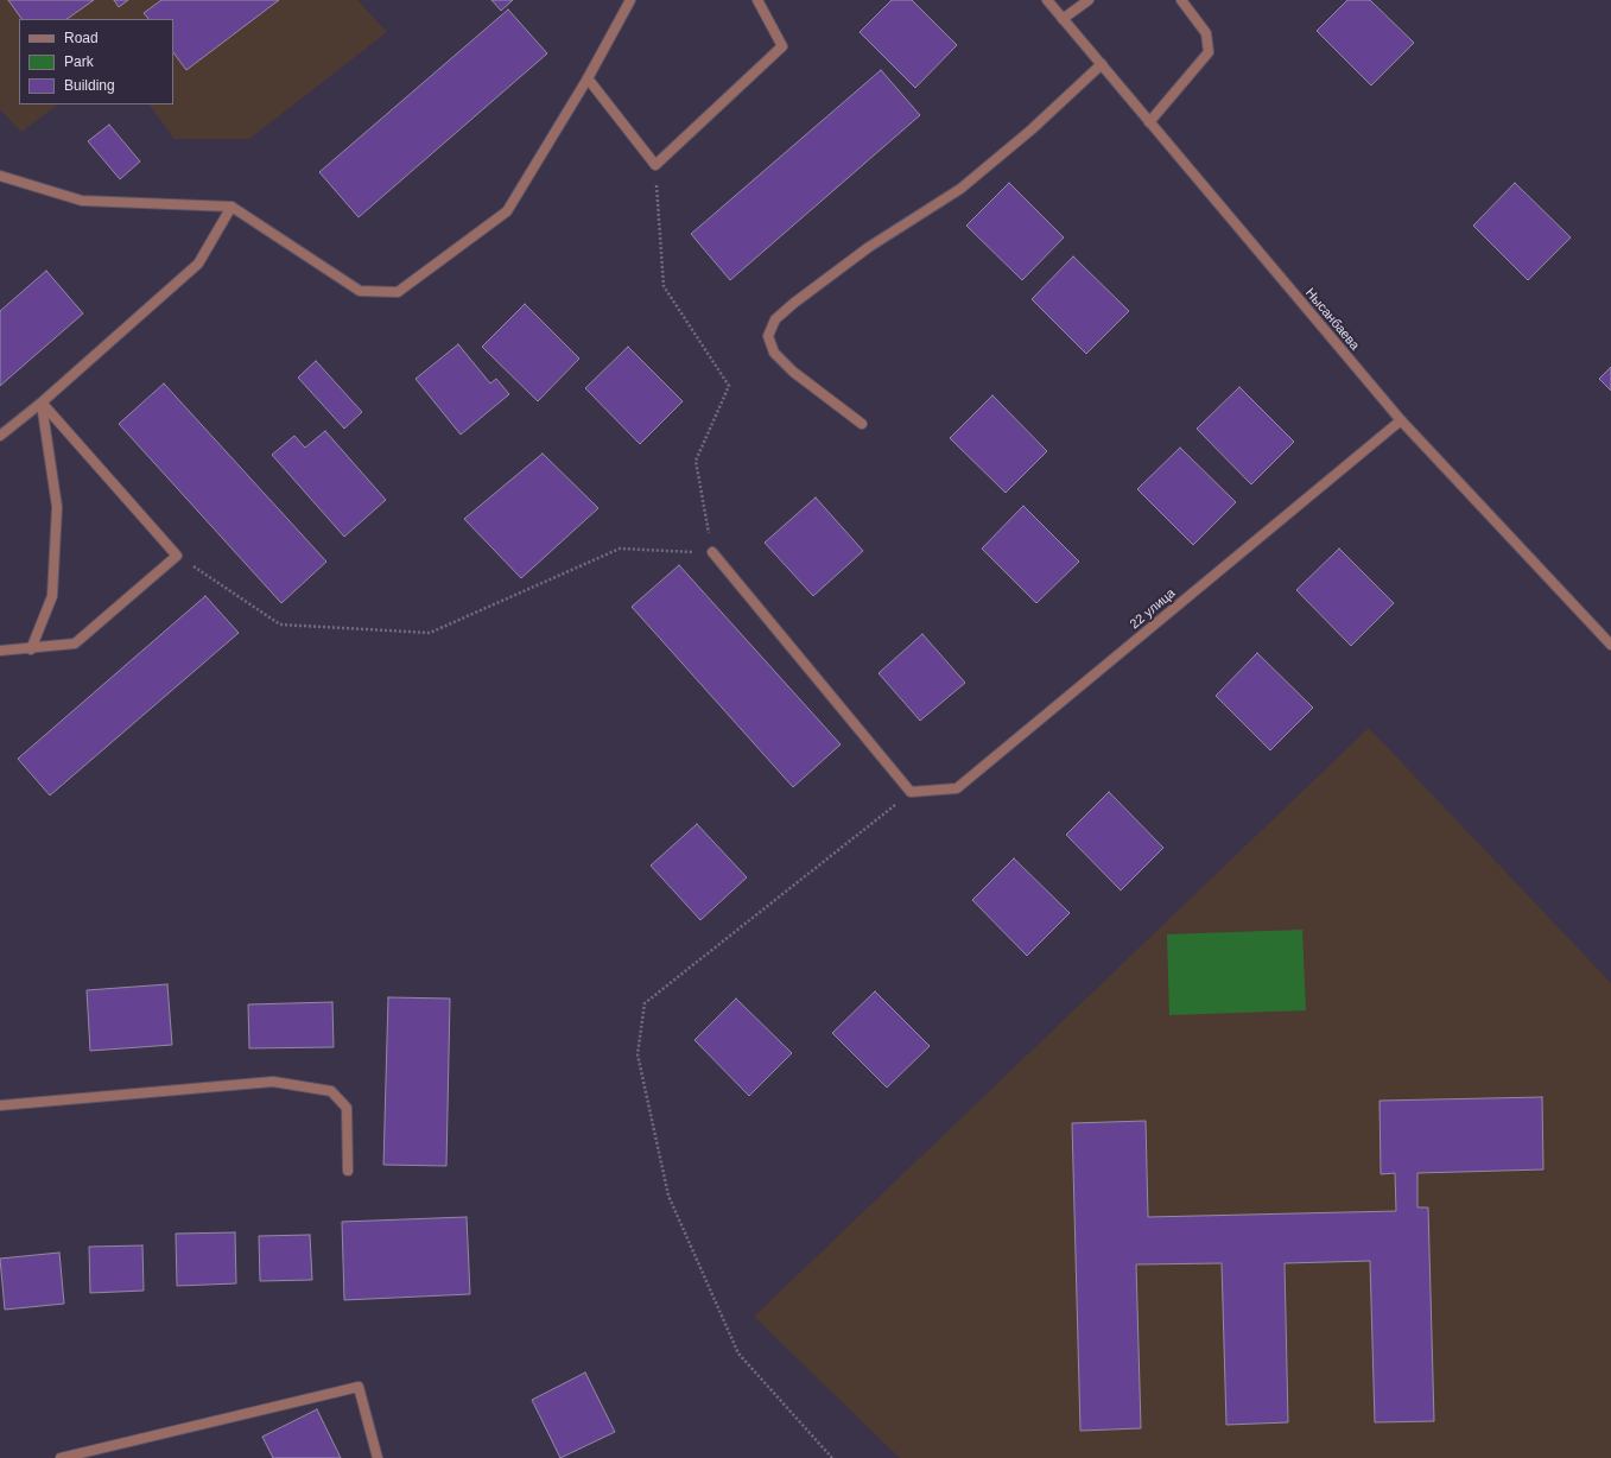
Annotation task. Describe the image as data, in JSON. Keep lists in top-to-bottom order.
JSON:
{
  "streets": {
    "street": ["Нысанбаева", "22 улица"]
  },
  "crossings": [
    ["Нысанбаева", "22 улица"]
  ],
  "legend": ["Road", "Park", "Building"]
}
